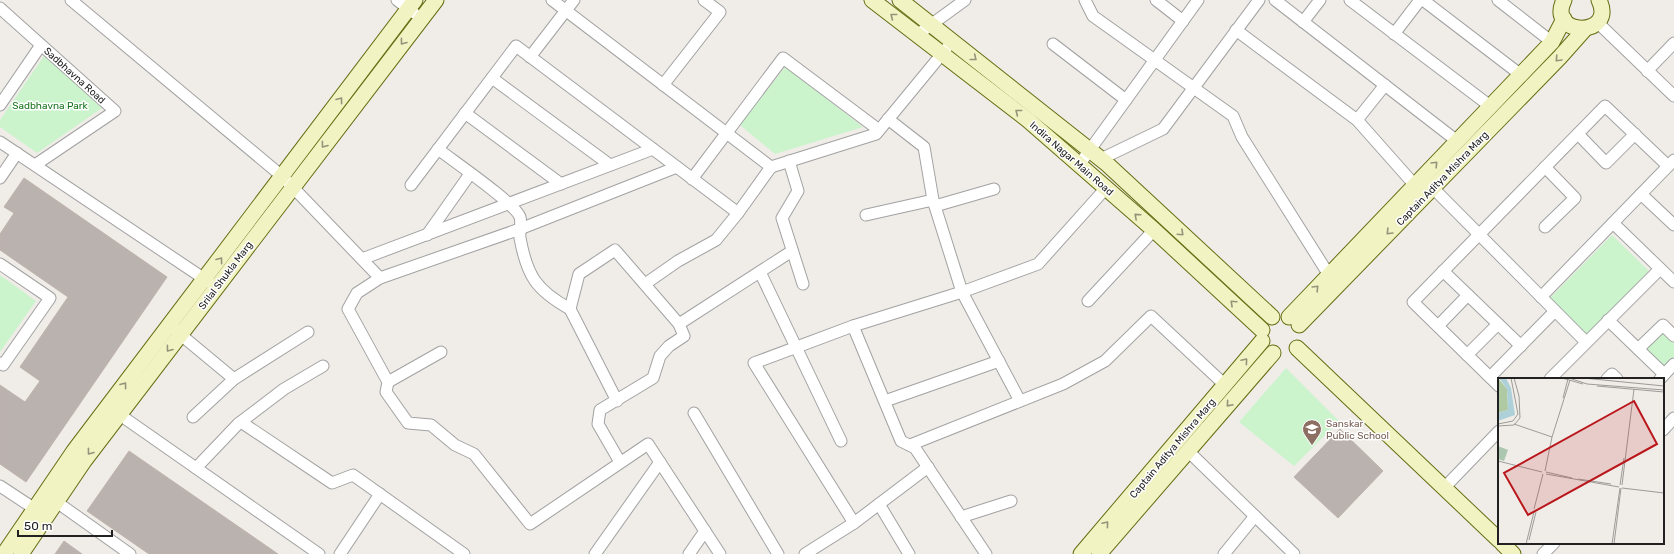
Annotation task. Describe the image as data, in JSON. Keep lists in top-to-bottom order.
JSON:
{
  "streets": {
    "street": [
      "Sadbhavna Road",
      "Indira Nagar Main Road",
      "Captain Aditya Mishra Marg",
      "Srilal Shukla Marg"
    ]
  },
  "crossings": [
    ["Indira Nagar Main Road", "Captain Aditya Mishra Marg"]
  ],
  "parks": ["Sadbhavna Park"],
  "places": {
    "school or university": ["Sanskar Public School"]
  },
  "scale_bar": "50 m"
}
